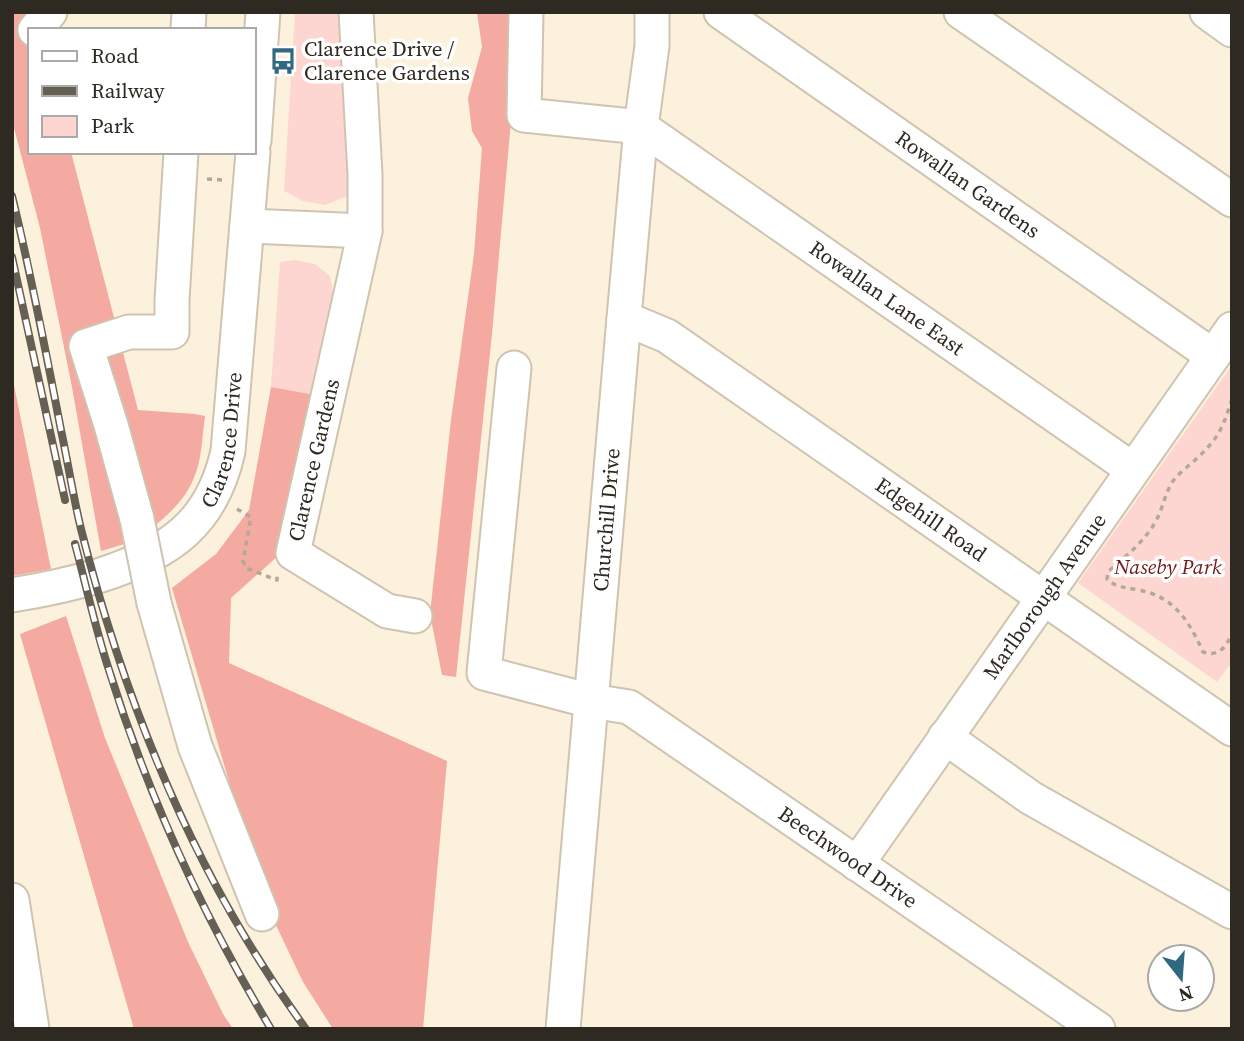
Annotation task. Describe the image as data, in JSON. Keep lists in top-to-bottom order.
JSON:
{
  "streets": {
    "street": [
      "Rowallan Gardens",
      "Rowallan Lane East",
      "Clarence Drive",
      "Clarence Gardens",
      "Edgehill Road",
      "Churchill Drive",
      "Marlborough Avenue",
      "Beechwood Drive"
    ]
  },
  "crossings": [
    ["Rowallan Gardens", "Marlborough Avenue"],
    ["Rowallan Lane East", "Churchill Drive"],
    ["Rowallan Lane East", "Marlborough Avenue"],
    ["Edgehill Road", "Churchill Drive"],
    ["Edgehill Road", "Marlborough Avenue"],
    ["Churchill Drive", "Beechwood Drive"],
    ["Marlborough Avenue", "Beechwood Drive"]
  ],
  "parks": ["Naseby Park"],
  "places": {
    "bus stop": ["Clarence Drive / Clarence Gardens"]
  },
  "legend": ["Road", "Railway", "Park"],
  "north": "bottom"
}
